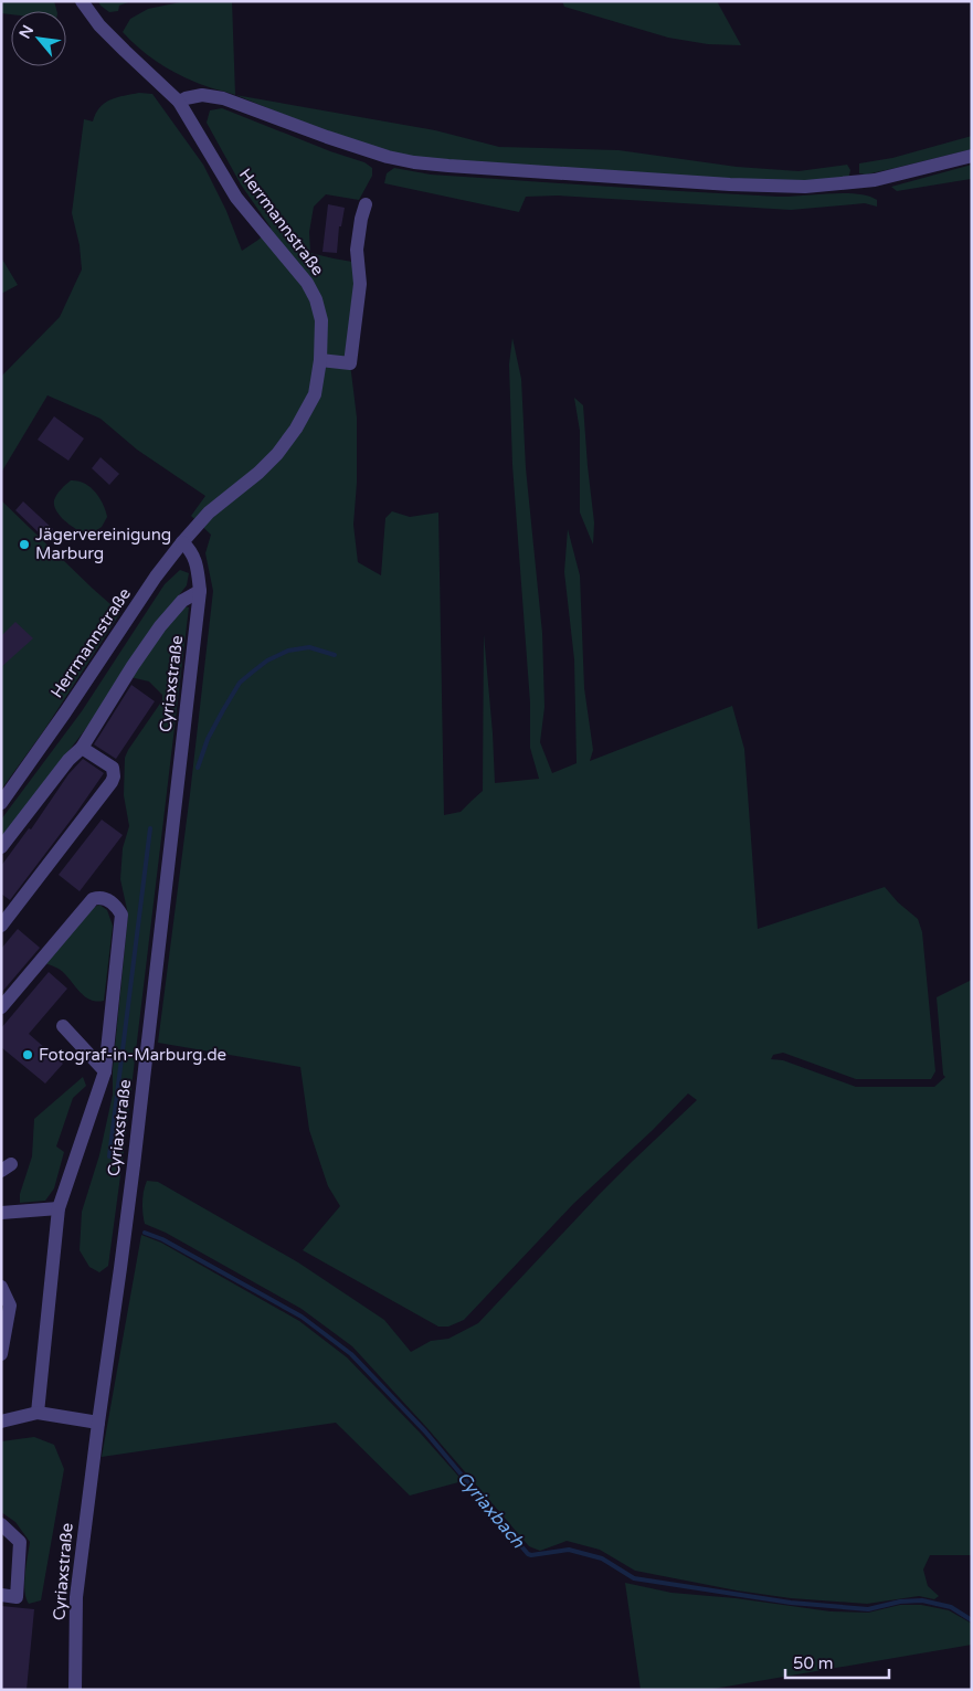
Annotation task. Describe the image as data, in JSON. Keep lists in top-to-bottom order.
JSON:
{
  "streets": {
    "street": ["Herrmannstraße", "Cyriaxstraße"]
  },
  "crossings": [
    ["Herrmannstraße", "Cyriaxstraße"]
  ],
  "water": ["Cyriaxbach"],
  "places": ["Jägervereinigung Marburg", "Fotograf-in-Marburg.de"],
  "scale_bar": "50 m",
  "north": "top left"
}
